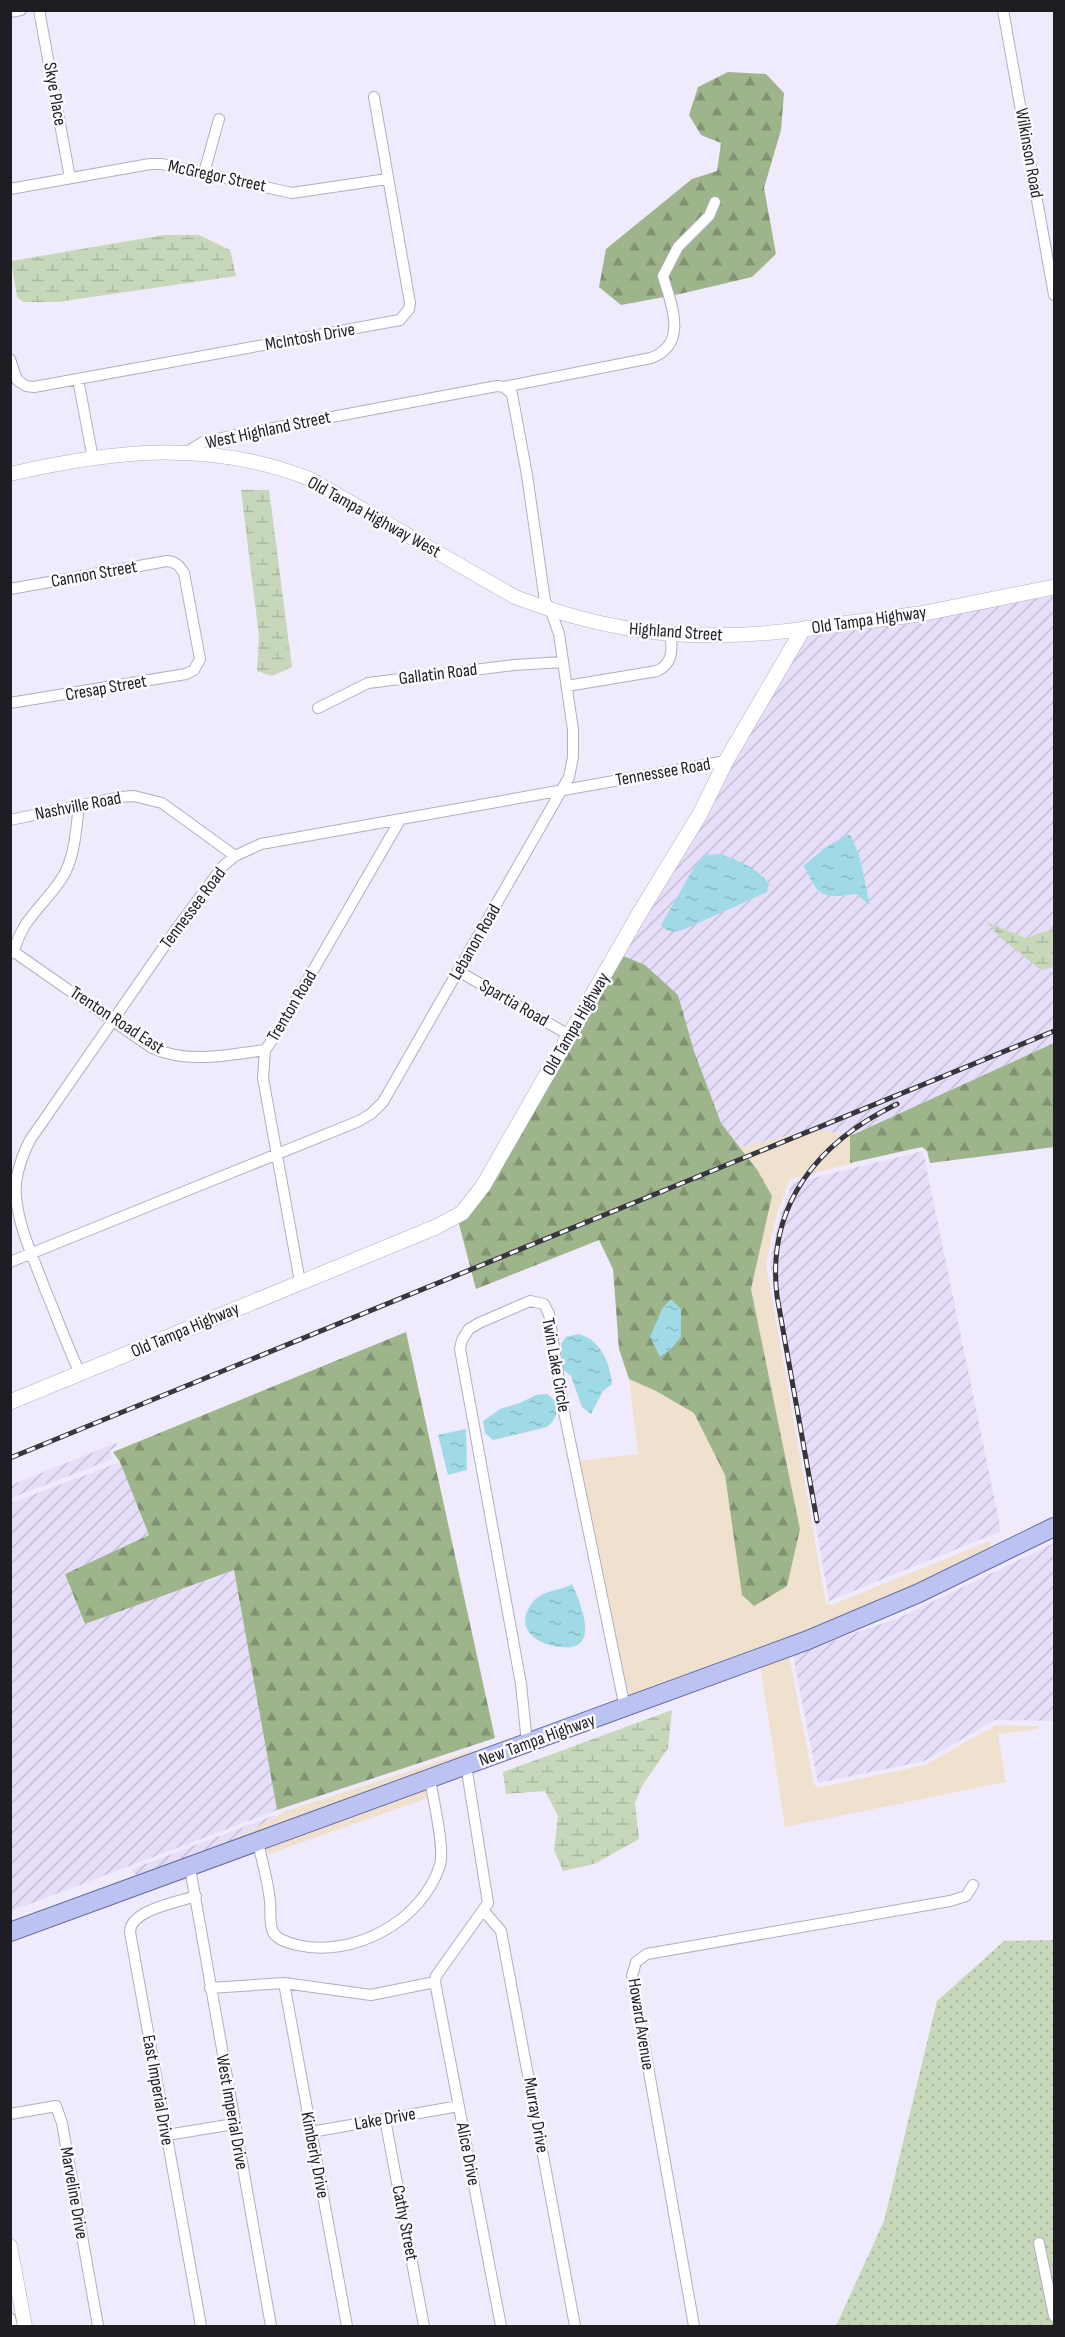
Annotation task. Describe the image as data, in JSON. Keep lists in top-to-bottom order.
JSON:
{
  "streets": {
    "main road": ["Old Tampa Highway", "New Tampa Highway"],
    "street": [
      "Skye Place",
      "Wilkinson Road",
      "McGregor Street",
      "McIntosh Drive",
      "West Highland Street",
      "Old Tampa Highway West",
      "Cannon Street",
      "Highland Street",
      "Gallatin Road",
      "Cresap Street",
      "Tennessee Road",
      "Nashville Road",
      "Lebanon Road",
      "Spartia Road",
      "Trenton Road",
      "Trenton Road East",
      "Twin Lake Circle",
      "Howard Avenue",
      "East Imperial Drive",
      "West Imperial Drive",
      "Murray Drive",
      "Lake Drive",
      "Alice Drive",
      "Kimberly Drive",
      "Marveline Drive",
      "Cathy Street"
    ]
  },
  "crossings": [
    ["Skye Place", "McGregor Street"],
    ["McGregor Street", "McIntosh Drive"],
    ["West Highland Street", "Old Tampa Highway West"],
    ["West Highland Street", "Lebanon Road"],
    ["Old Tampa Highway West", "Highland Street"],
    ["Old Tampa Highway West", "Lebanon Road"],
    ["Cannon Street", "Cresap Street"],
    ["Old Tampa Highway", "Highland Street"],
    ["Old Tampa Highway", "Tennessee Road"],
    ["Old Tampa Highway", "Spartia Road"],
    ["Old Tampa Highway", "Trenton Road"],
    ["Highland Street", "Lebanon Road"],
    ["Gallatin Road", "Lebanon Road"],
    ["Tennessee Road", "Nashville Road"],
    ["Tennessee Road", "Lebanon Road"],
    ["Tennessee Road", "Trenton Road"],
    ["Tennessee Road", "Trenton Road East"],
    ["Lebanon Road", "Spartia Road"],
    ["Lebanon Road", "Trenton Road"],
    ["Trenton Road", "Trenton Road East"],
    ["Twin Lake Circle", "New Tampa Highway"],
    ["New Tampa Highway", "West Imperial Drive"],
    ["East Imperial Drive", "West Imperial Drive"],
    ["Lake Drive", "Alice Drive"],
    ["Lake Drive", "Kimberly Drive"],
    ["Lake Drive", "Cathy Street"]
  ]
}
